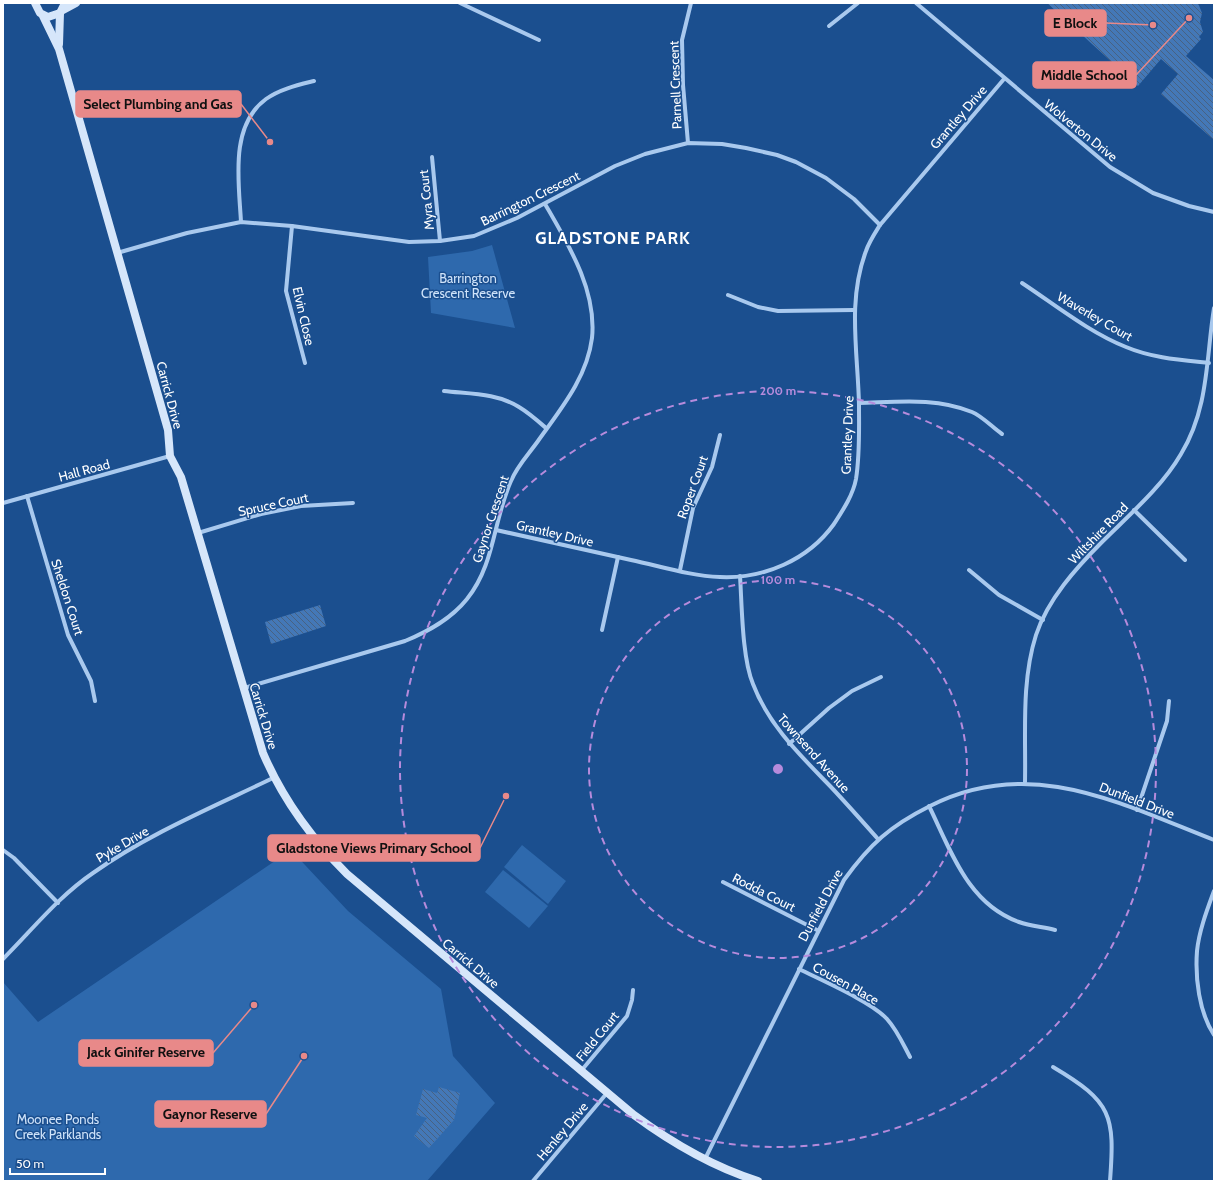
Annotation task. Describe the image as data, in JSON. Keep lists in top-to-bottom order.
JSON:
{
  "streets": {
    "street": [
      "Parnell Crescent",
      "Grantley Drive",
      "Wolverton Drive",
      "Barrington Crescent",
      "Myra Court",
      "Elvin Close",
      "Waverley Court",
      "Carrick Drive",
      "Hall Road",
      "Roper Court",
      "Spruce Court",
      "Gaynor Crescent",
      "Wiltshire Road",
      "Sheldon Court",
      "Townsend Avenue",
      "Dunfield Drive",
      "Pyke Drive",
      "Rodda Court",
      "Cousen Place",
      "Field Court",
      "Henley Drive"
    ]
  },
  "crossings": [
    ["Parnell Crescent", "Barrington Crescent"],
    ["Grantley Drive", "Wolverton Drive"],
    ["Grantley Drive", "Barrington Crescent"],
    ["Grantley Drive", "Roper Court"],
    ["Grantley Drive", "Gaynor Crescent"],
    ["Grantley Drive", "Townsend Avenue"],
    ["Barrington Crescent", "Myra Court"],
    ["Barrington Crescent", "Elvin Close"],
    ["Barrington Crescent", "Carrick Drive"],
    ["Barrington Crescent", "Gaynor Crescent"],
    ["Waverley Court", "Wiltshire Road"],
    ["Carrick Drive", "Hall Road"],
    ["Carrick Drive", "Spruce Court"],
    ["Carrick Drive", "Gaynor Crescent"],
    ["Carrick Drive", "Dunfield Drive"],
    ["Carrick Drive", "Pyke Drive"],
    ["Carrick Drive", "Field Court"],
    ["Carrick Drive", "Henley Drive"],
    ["Hall Road", "Sheldon Court"],
    ["Wiltshire Road", "Dunfield Drive"],
    ["Townsend Avenue", "Dunfield Drive"],
    ["Dunfield Drive", "Rodda Court"],
    ["Dunfield Drive", "Cousen Place"]
  ],
  "districts": ["GLADSTONE PARK"],
  "parks": ["Barrington Crescent Reserve", "Moonee Ponds Creek Parklands"],
  "places": [
    "Middle School",
    "E Block",
    "Select Plumbing and Gas",
    "Gladstone Views Primary School",
    "Jack Ginifer Reserve",
    "Gaynor Reserve"
  ],
  "scale_bar": "50 m",
  "rings": ["200 m", "100 m"]
}
